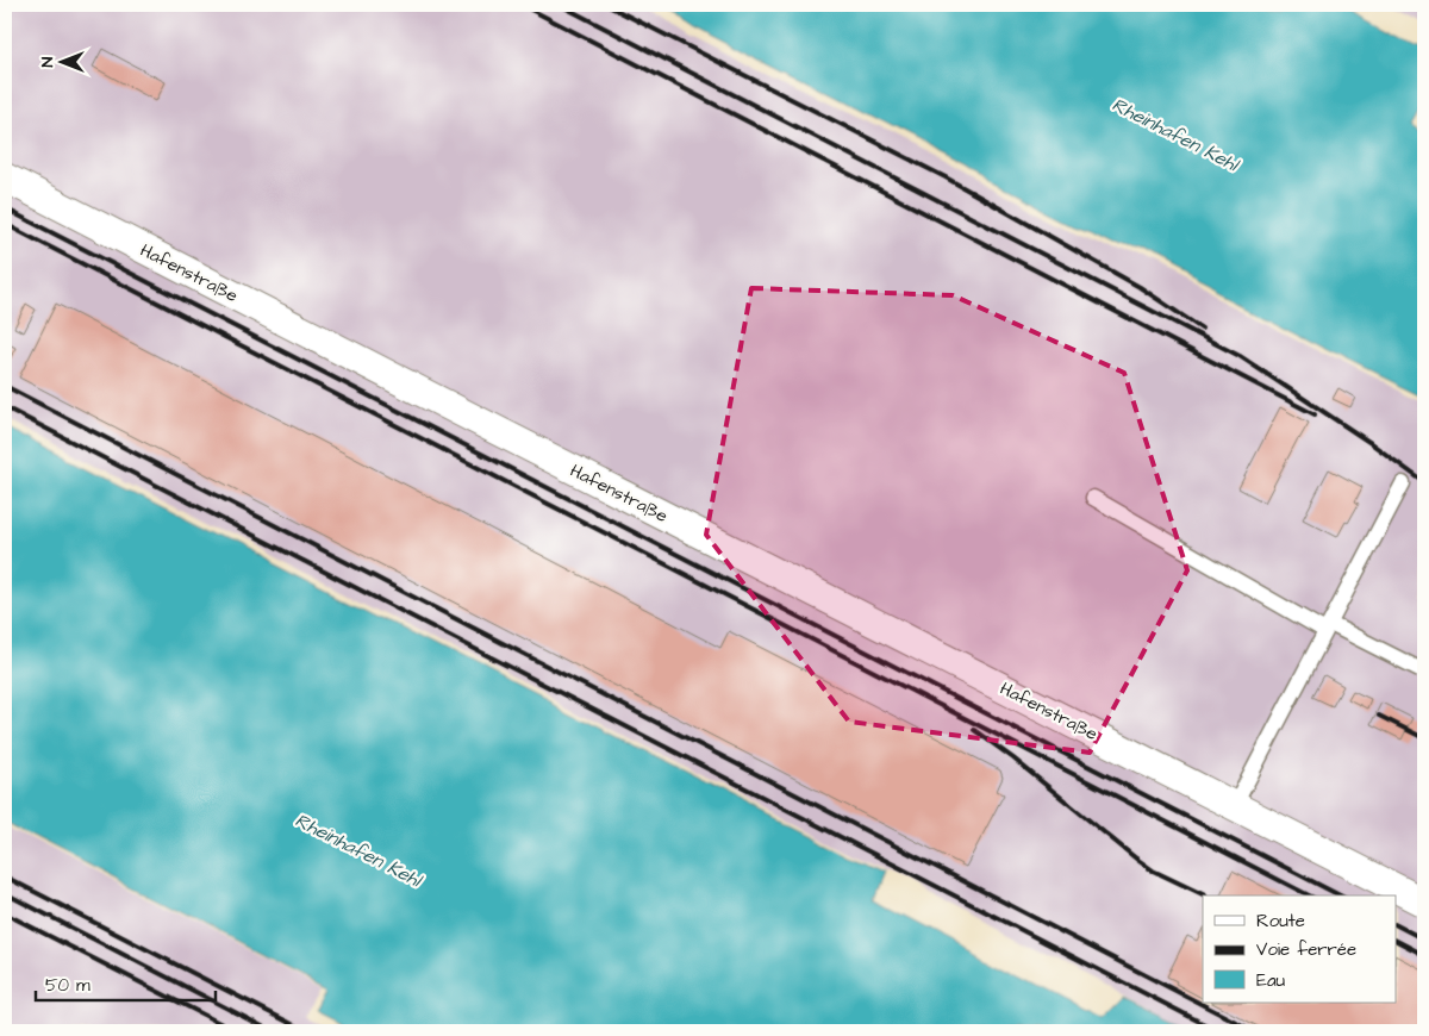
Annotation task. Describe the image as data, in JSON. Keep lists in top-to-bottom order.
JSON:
{
  "streets": {
    "street": ["Hafenstraße"]
  },
  "water": ["Rheinhafen Kehl"],
  "legend": ["Route", "Voie ferrée", "Eau"],
  "scale_bar": "50 m",
  "north": "left"
}
